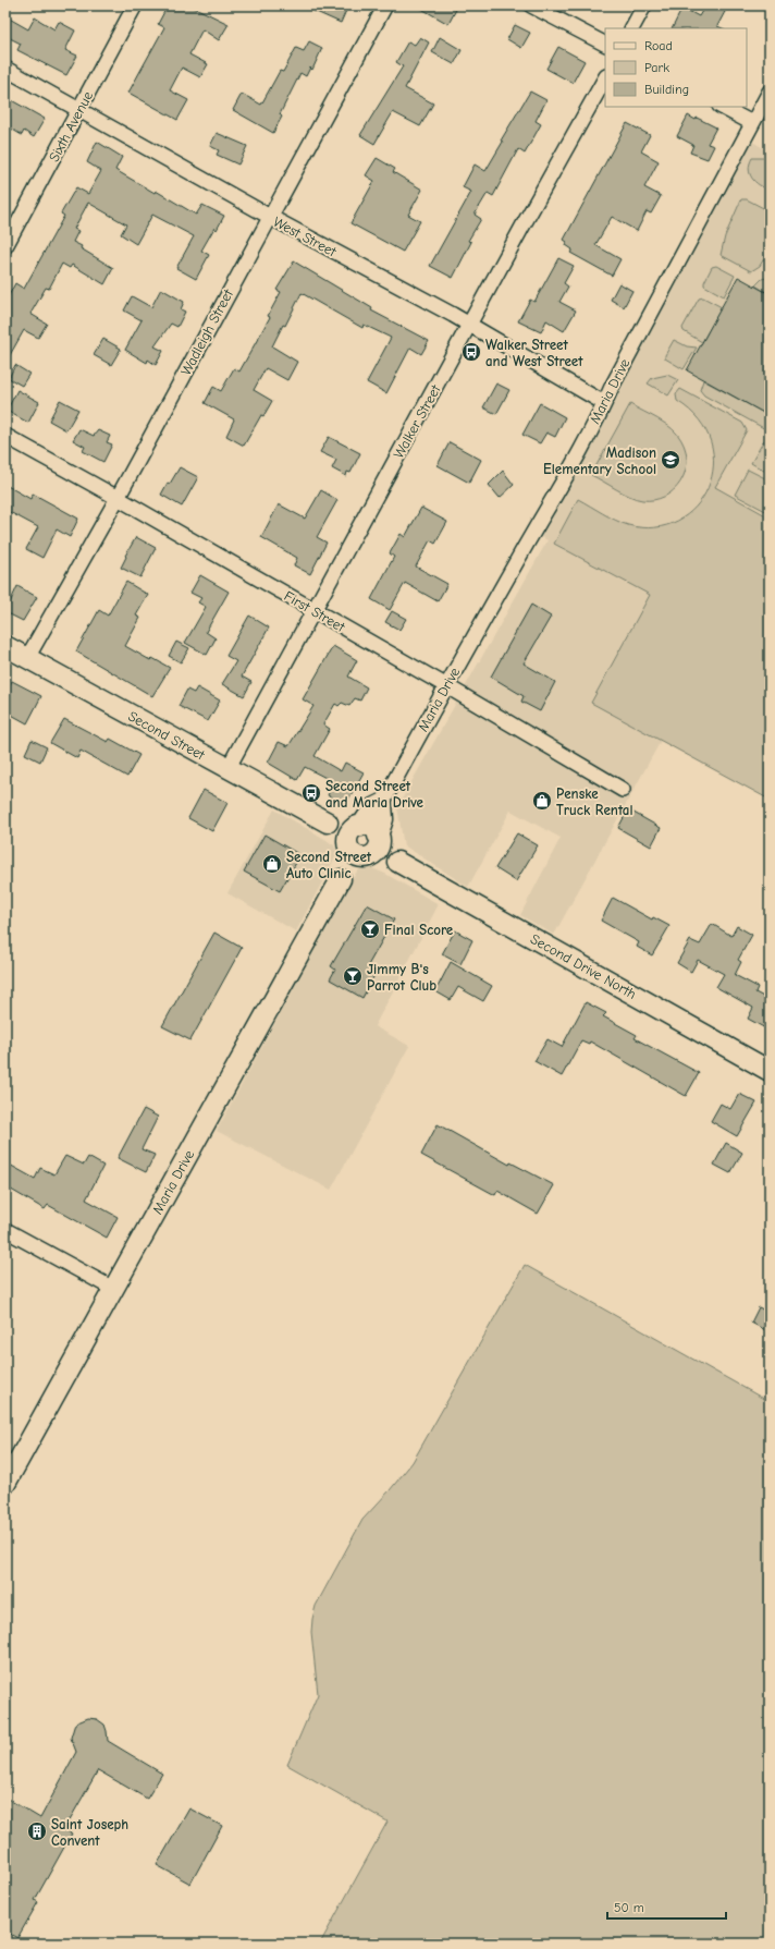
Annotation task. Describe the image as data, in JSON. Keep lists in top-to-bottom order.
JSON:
{
  "streets": {
    "street": [
      "Sixth Avenue",
      "West Street",
      "Wadleigh Street",
      "Maria Drive",
      "Walker Street",
      "First Street",
      "Second Street",
      "Second Drive North"
    ]
  },
  "crossings": [
    ["Sixth Avenue", "West Street"],
    ["West Street", "Wadleigh Street"],
    ["West Street", "Maria Drive"],
    ["West Street", "Walker Street"],
    ["Wadleigh Street", "First Street"],
    ["Wadleigh Street", "Second Street"],
    ["Maria Drive", "First Street"],
    ["Walker Street", "First Street"],
    ["Walker Street", "Second Street"]
  ],
  "places": {
    "bus stop": ["Walker Street and West Street", "Second Street and Maria Drive"],
    "school or university": ["Madison Elementary School"],
    "shop": ["Penske Truck Rental", "Second Street Auto Clinic"],
    "bar": ["Final Score", "Jimmy B's Parrot Club"],
    "building": ["Saint Joseph Convent"]
  },
  "legend": ["Road", "Park", "Building"],
  "scale_bar": "50 m"
}
